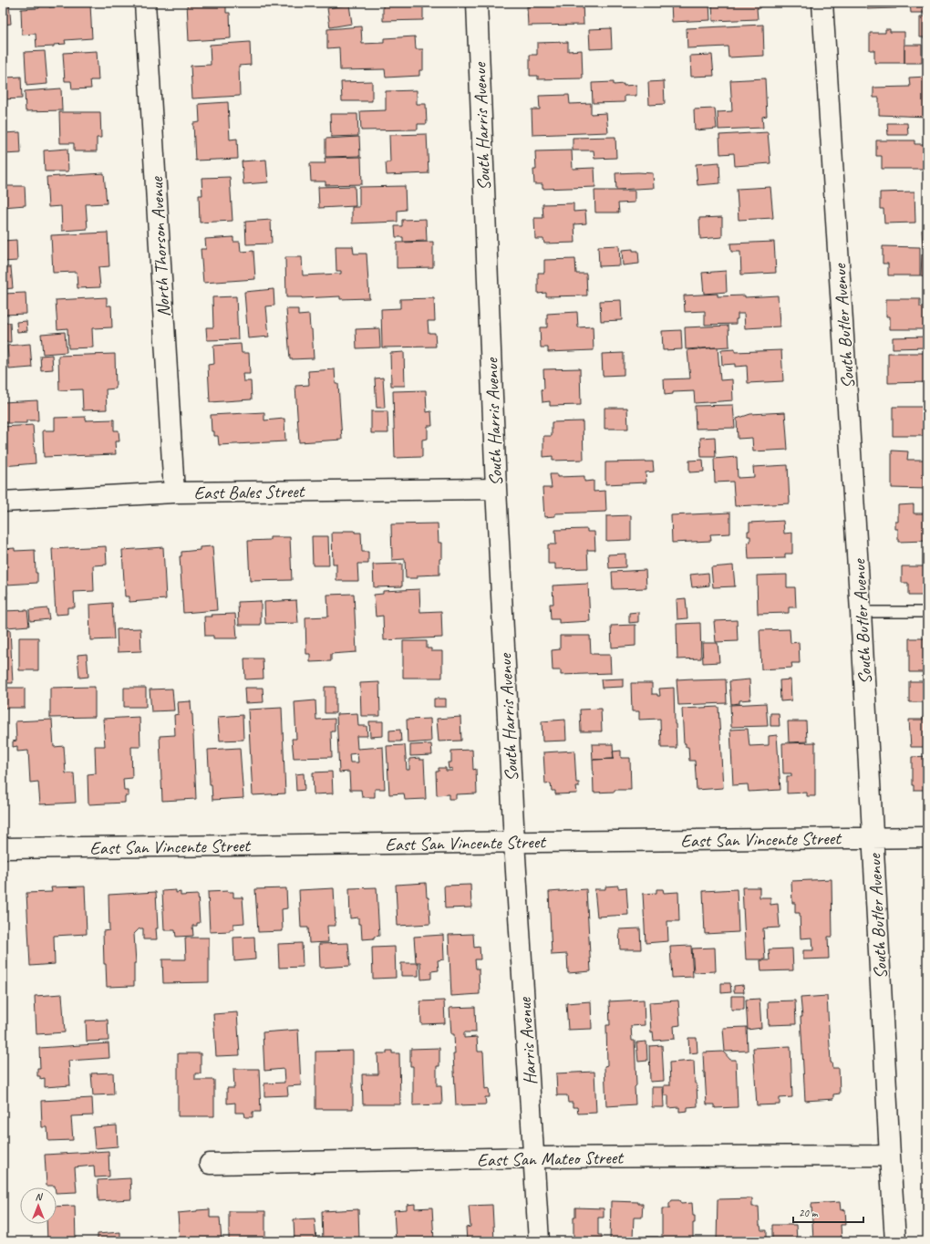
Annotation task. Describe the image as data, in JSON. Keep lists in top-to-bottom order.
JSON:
{
  "streets": {
    "street": [
      "South Harris Avenue",
      "North Thorson Avenue",
      "South Butler Avenue",
      "East Bales Street",
      "East San Vincente Street",
      "Harris Avenue",
      "East San Mateo Street"
    ]
  },
  "crossings": [
    ["South Harris Avenue", "East Bales Street"],
    ["South Harris Avenue", "East San Vincente Street"],
    ["South Harris Avenue", "Harris Avenue"],
    ["North Thorson Avenue", "East Bales Street"],
    ["South Butler Avenue", "East San Vincente Street"],
    ["South Butler Avenue", "East San Mateo Street"],
    ["East San Vincente Street", "Harris Avenue"],
    ["Harris Avenue", "East San Mateo Street"]
  ],
  "scale_bar": "20 m",
  "north": "top"
}
